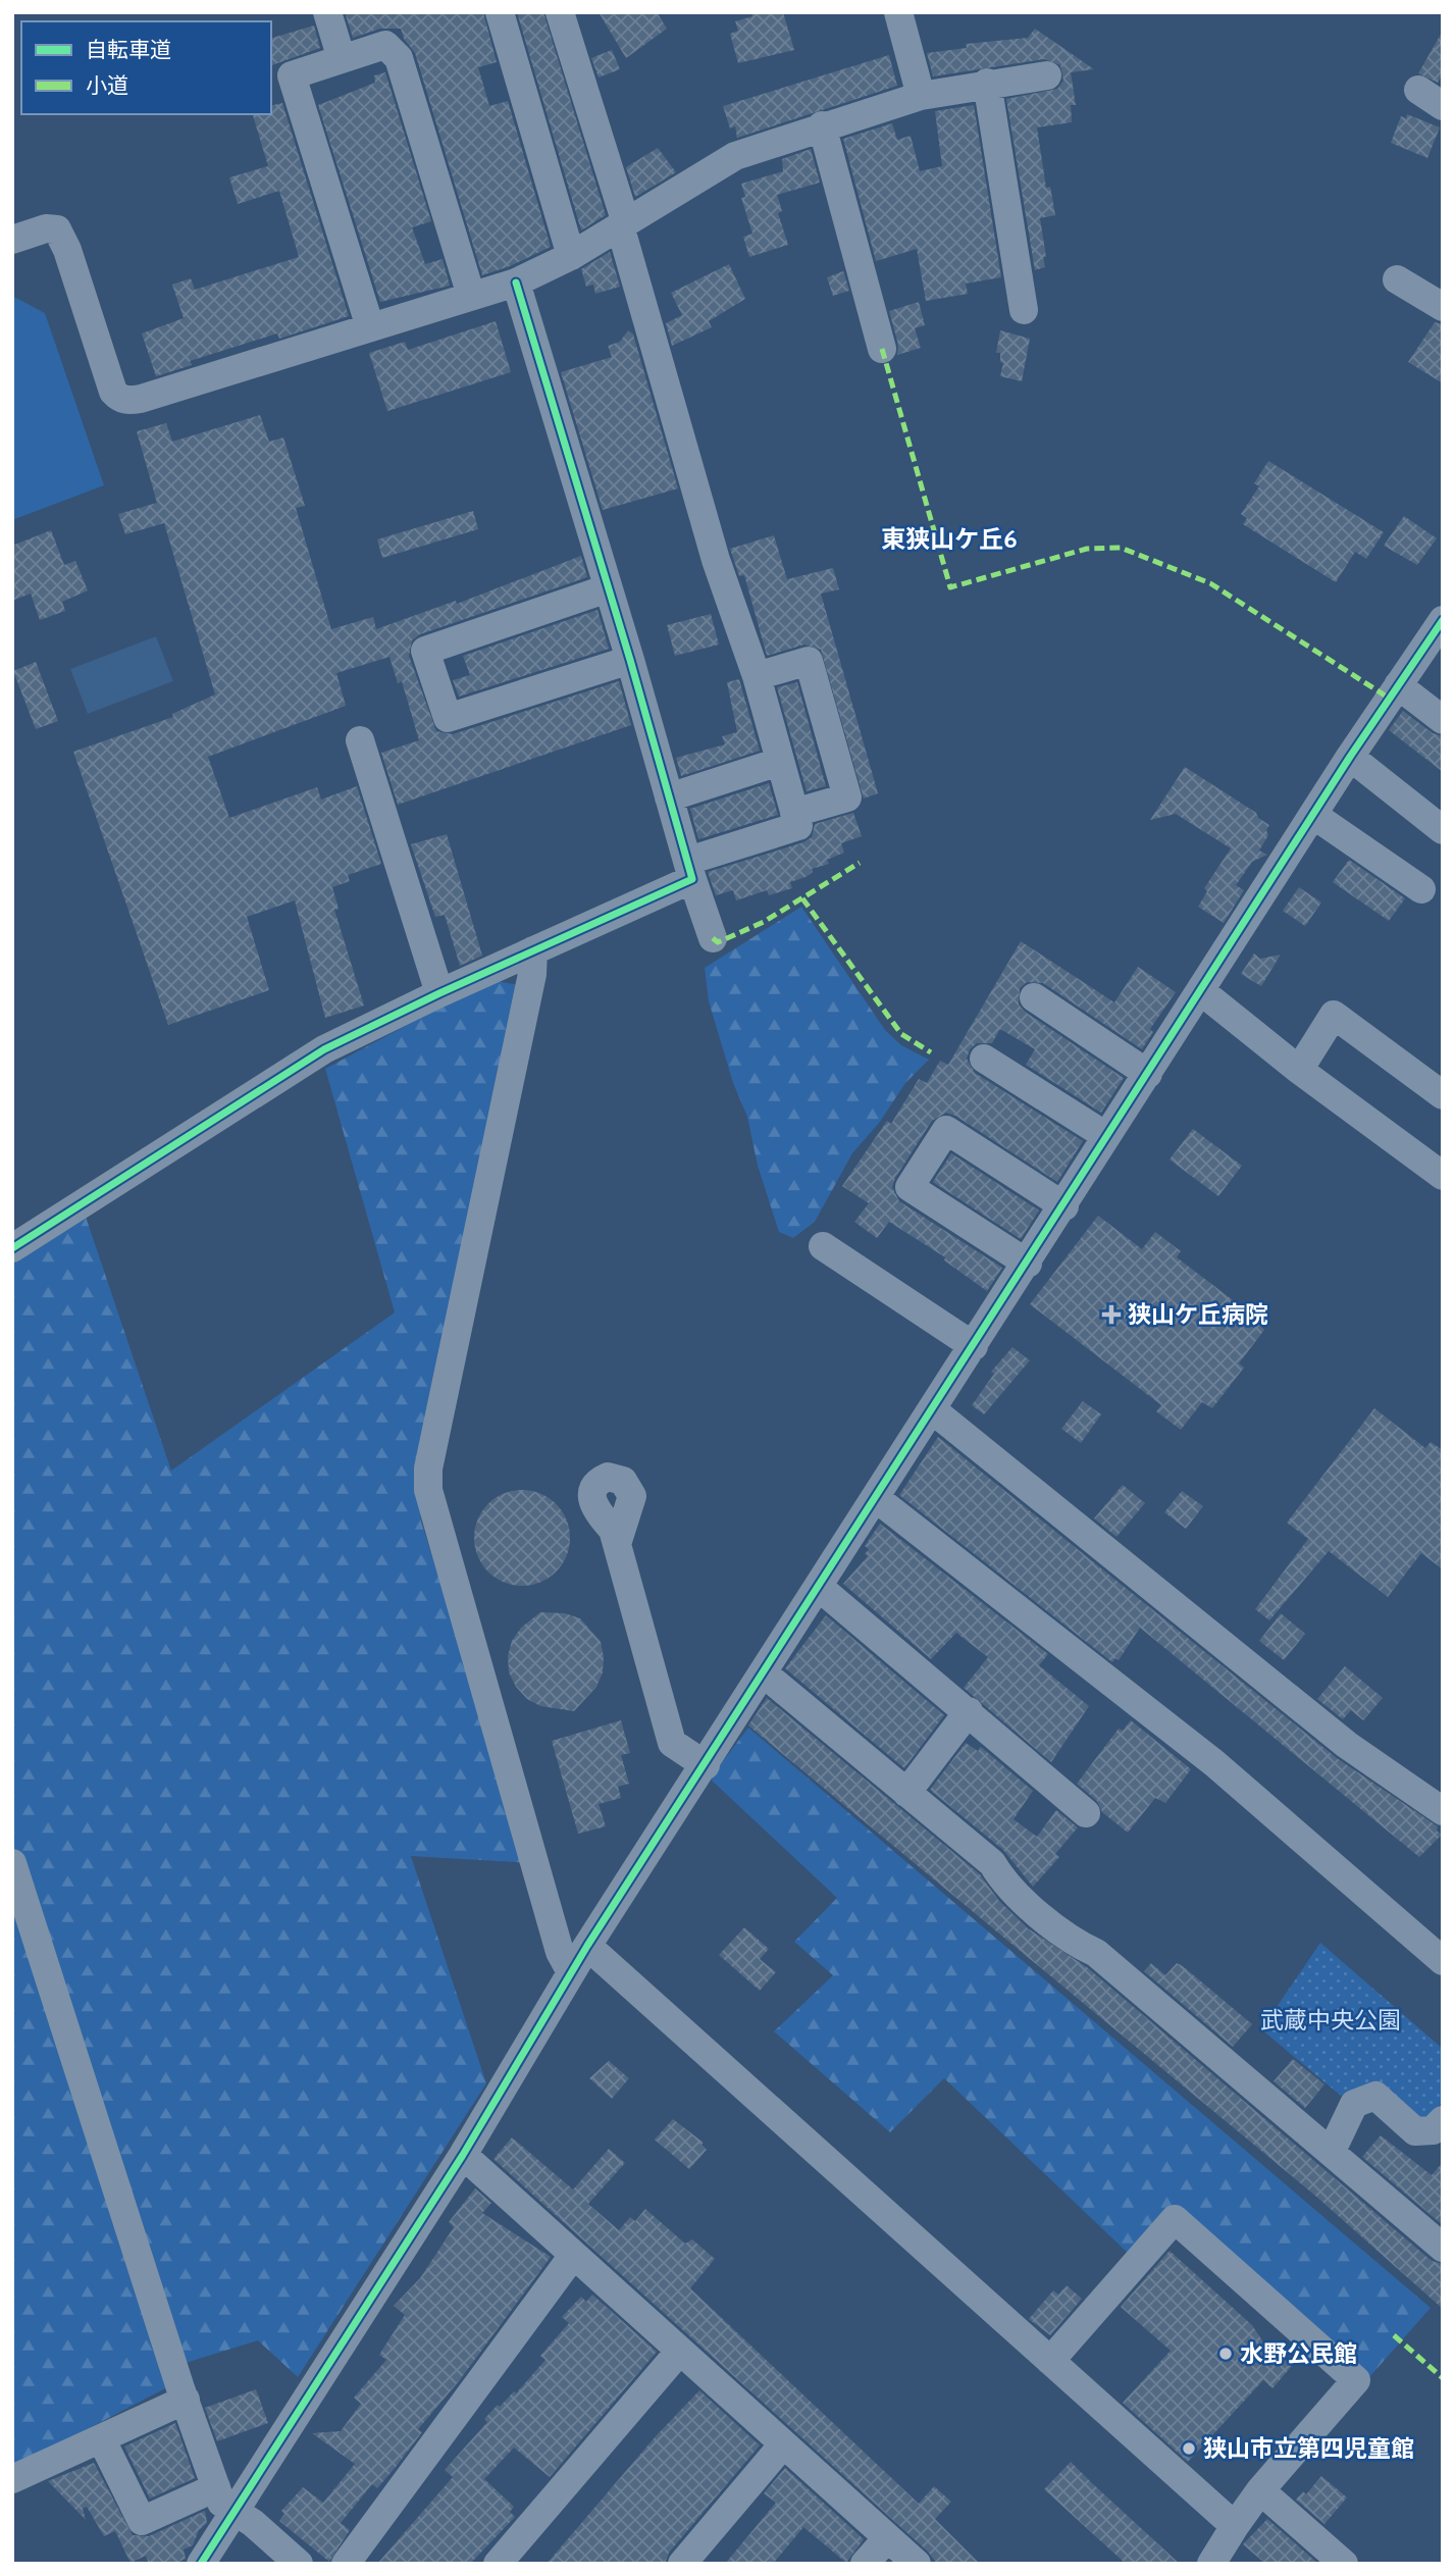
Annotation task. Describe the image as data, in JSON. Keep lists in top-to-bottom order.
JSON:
{
  "districts": ["東狭山ケ丘6"],
  "parks": ["武蔵中央公園"],
  "places": {
    "health": ["狭山ケ丘病院"],
    "other": ["水野公民館", "狭山市立第四児童館"]
  },
  "legend": ["自転車道", "小道"]
}
